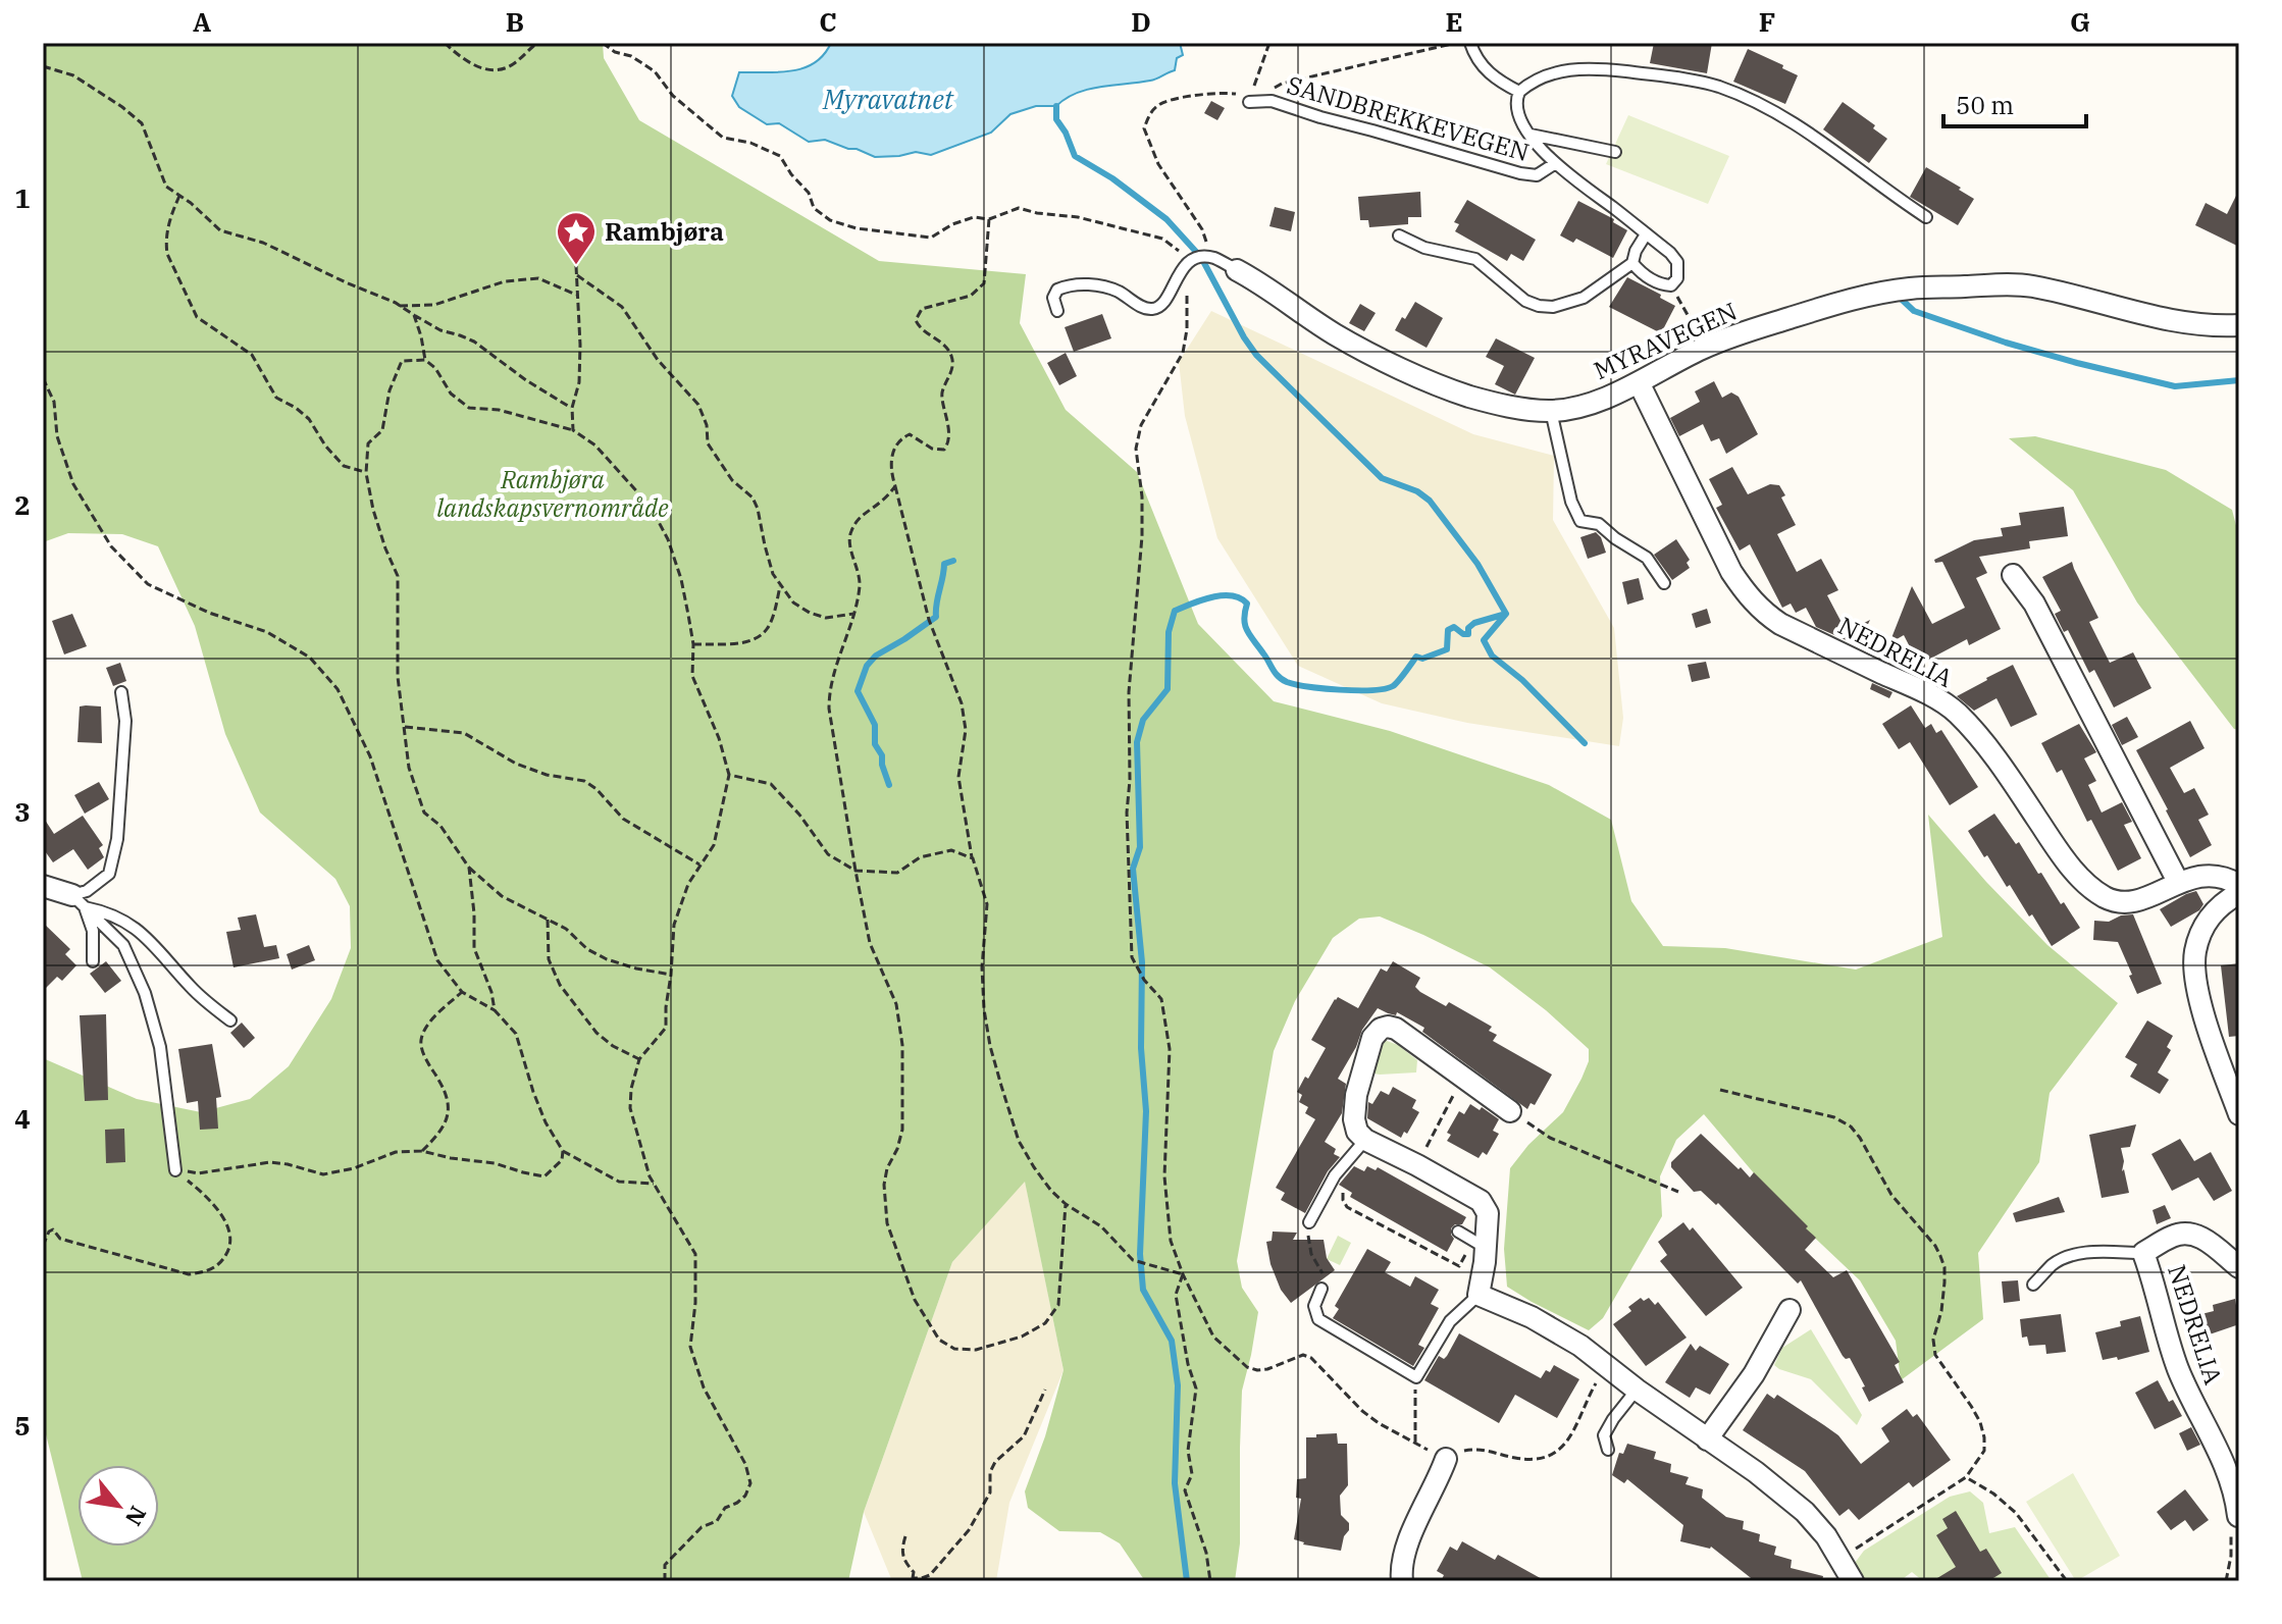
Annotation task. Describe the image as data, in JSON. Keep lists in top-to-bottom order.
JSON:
{
  "streets": {
    "street": ["MYRAVEGEN", "NEDRELIA"],
    "lane": ["SANDBREKKEVEGEN"]
  },
  "crossings": [
    ["MYRAVEGEN", "NEDRELIA"]
  ],
  "water": ["Myravatnet"],
  "parks": ["Rambjøra landskapsvernområde"],
  "places": {
    "place": ["Rambjøra"]
  },
  "scale_bar": "50 m",
  "north": "bottom right",
  "grid": {
    "columns": [
      "A",
      "B",
      "C",
      "D",
      "E",
      "F",
      "G"
    ],
    "rows": [
      "1",
      "2",
      "3",
      "4",
      "5"
    ]
  }
}
